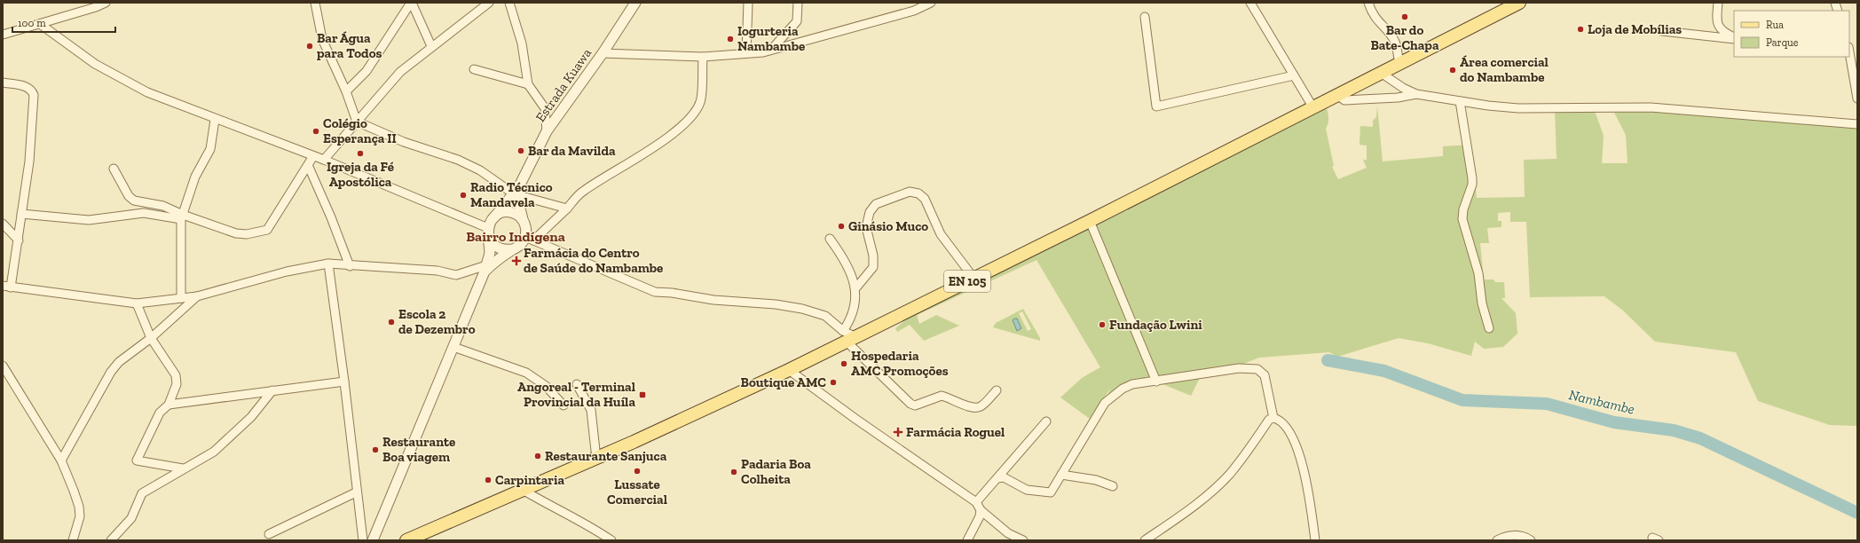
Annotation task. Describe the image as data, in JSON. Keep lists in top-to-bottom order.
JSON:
{
  "streets": {
    "main road": ["EN 105"],
    "street": ["Estrada Kuawa"]
  },
  "districts": ["Bairro Indígena"],
  "water": ["Nambambe"],
  "places": {
    "other": [
      "Bar do Bate-Chapa",
      "Loja de Mobílias",
      "Iogurteria Nambambe",
      "Bar Água para Todos",
      "Área comercial do Nambambe",
      "Colégio Esperança II",
      "Bar da Mavilda",
      "Igreja da Fé Apostólica",
      "Radio Técnico Mandavela",
      "Ginásio Muco",
      "Escola 2 de Dezembro",
      "Fundação Lwini",
      "Hospedaria AMC Promoções",
      "Boutique AMC",
      "Restaurante Boa viagem",
      "Restaurante Sanjuca",
      "Lussate Comercial",
      "Padaria Boa Colheita",
      "Carpintaria"
    ],
    "health": ["Farmácia do Centro de Saúde do Nambambe", "Farmácia Roguel"],
    "transit": ["Angoreal - Terminal Provincial da Huíla"]
  },
  "legend": ["Rua", "Parque"],
  "scale_bar": "100 m"
}
